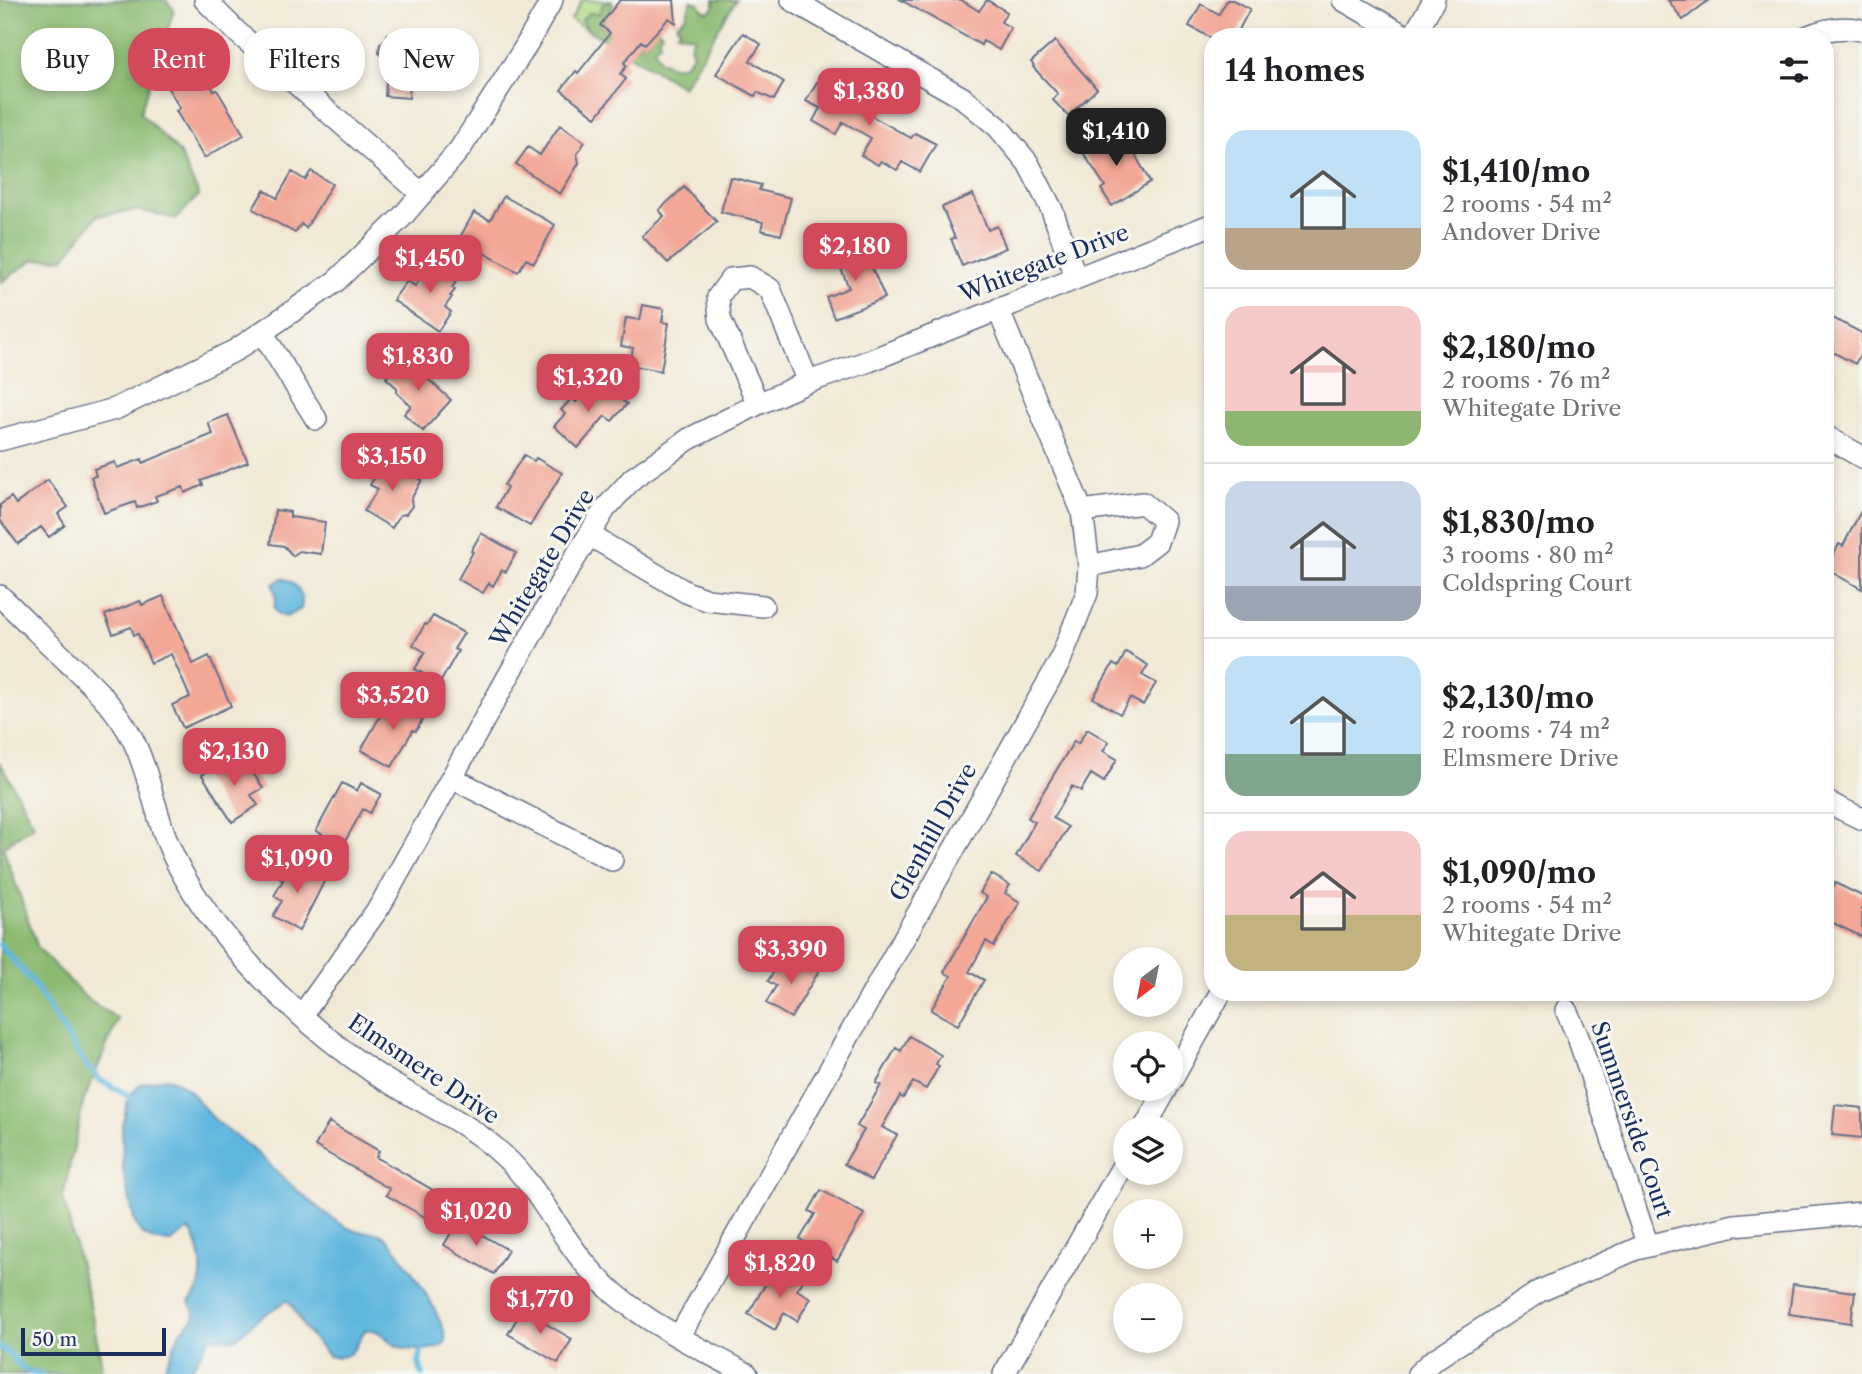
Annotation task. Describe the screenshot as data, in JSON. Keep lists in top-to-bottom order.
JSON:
{
  "streets": {
    "street": [
      "Whitegate Drive",
      "Glenhill Drive",
      "Elmsmere Drive",
      "Summerside Court"
    ]
  },
  "crossings": [
    ["Whitegate Drive", "Glenhill Drive"],
    ["Whitegate Drive", "Elmsmere Drive"],
    ["Glenhill Drive", "Elmsmere Drive"]
  ],
  "scale_bar": "50 m",
  "north": "bottom left",
  "page": {
    "chip": [
      "Buy",
      "Rent",
      "Filters",
      "New"
    ],
    "heading": "14 homes",
    "price": [
      "$1,380",
      "$1,410",
      "$2,180",
      "$1,450",
      "$1,830",
      "$1,320",
      "$3,150",
      "$3,520",
      "$2,130",
      "$1,090",
      "$3,390",
      "$1,020",
      "$1,820",
      "$1,770"
    ],
    "list": [
      {
        "name": "$1,410/mo",
        "note": "2 rooms · 54 m² · Andover Drive"
      },
      {
        "name": "$2,180/mo",
        "note": "2 rooms · 76 m² · Whitegate Drive"
      },
      {
        "name": "$1,830/mo",
        "note": "3 rooms · 80 m² · Coldspring Court"
      },
      {
        "name": "$2,130/mo",
        "note": "2 rooms · 74 m² · Elmsmere Drive"
      },
      {
        "name": "$1,090/mo",
        "note": "2 rooms · 54 m² · Whitegate Drive"
      }
    ],
    "map_buttons": ["+", "−"],
    "scale": "50 m"
  }
}
